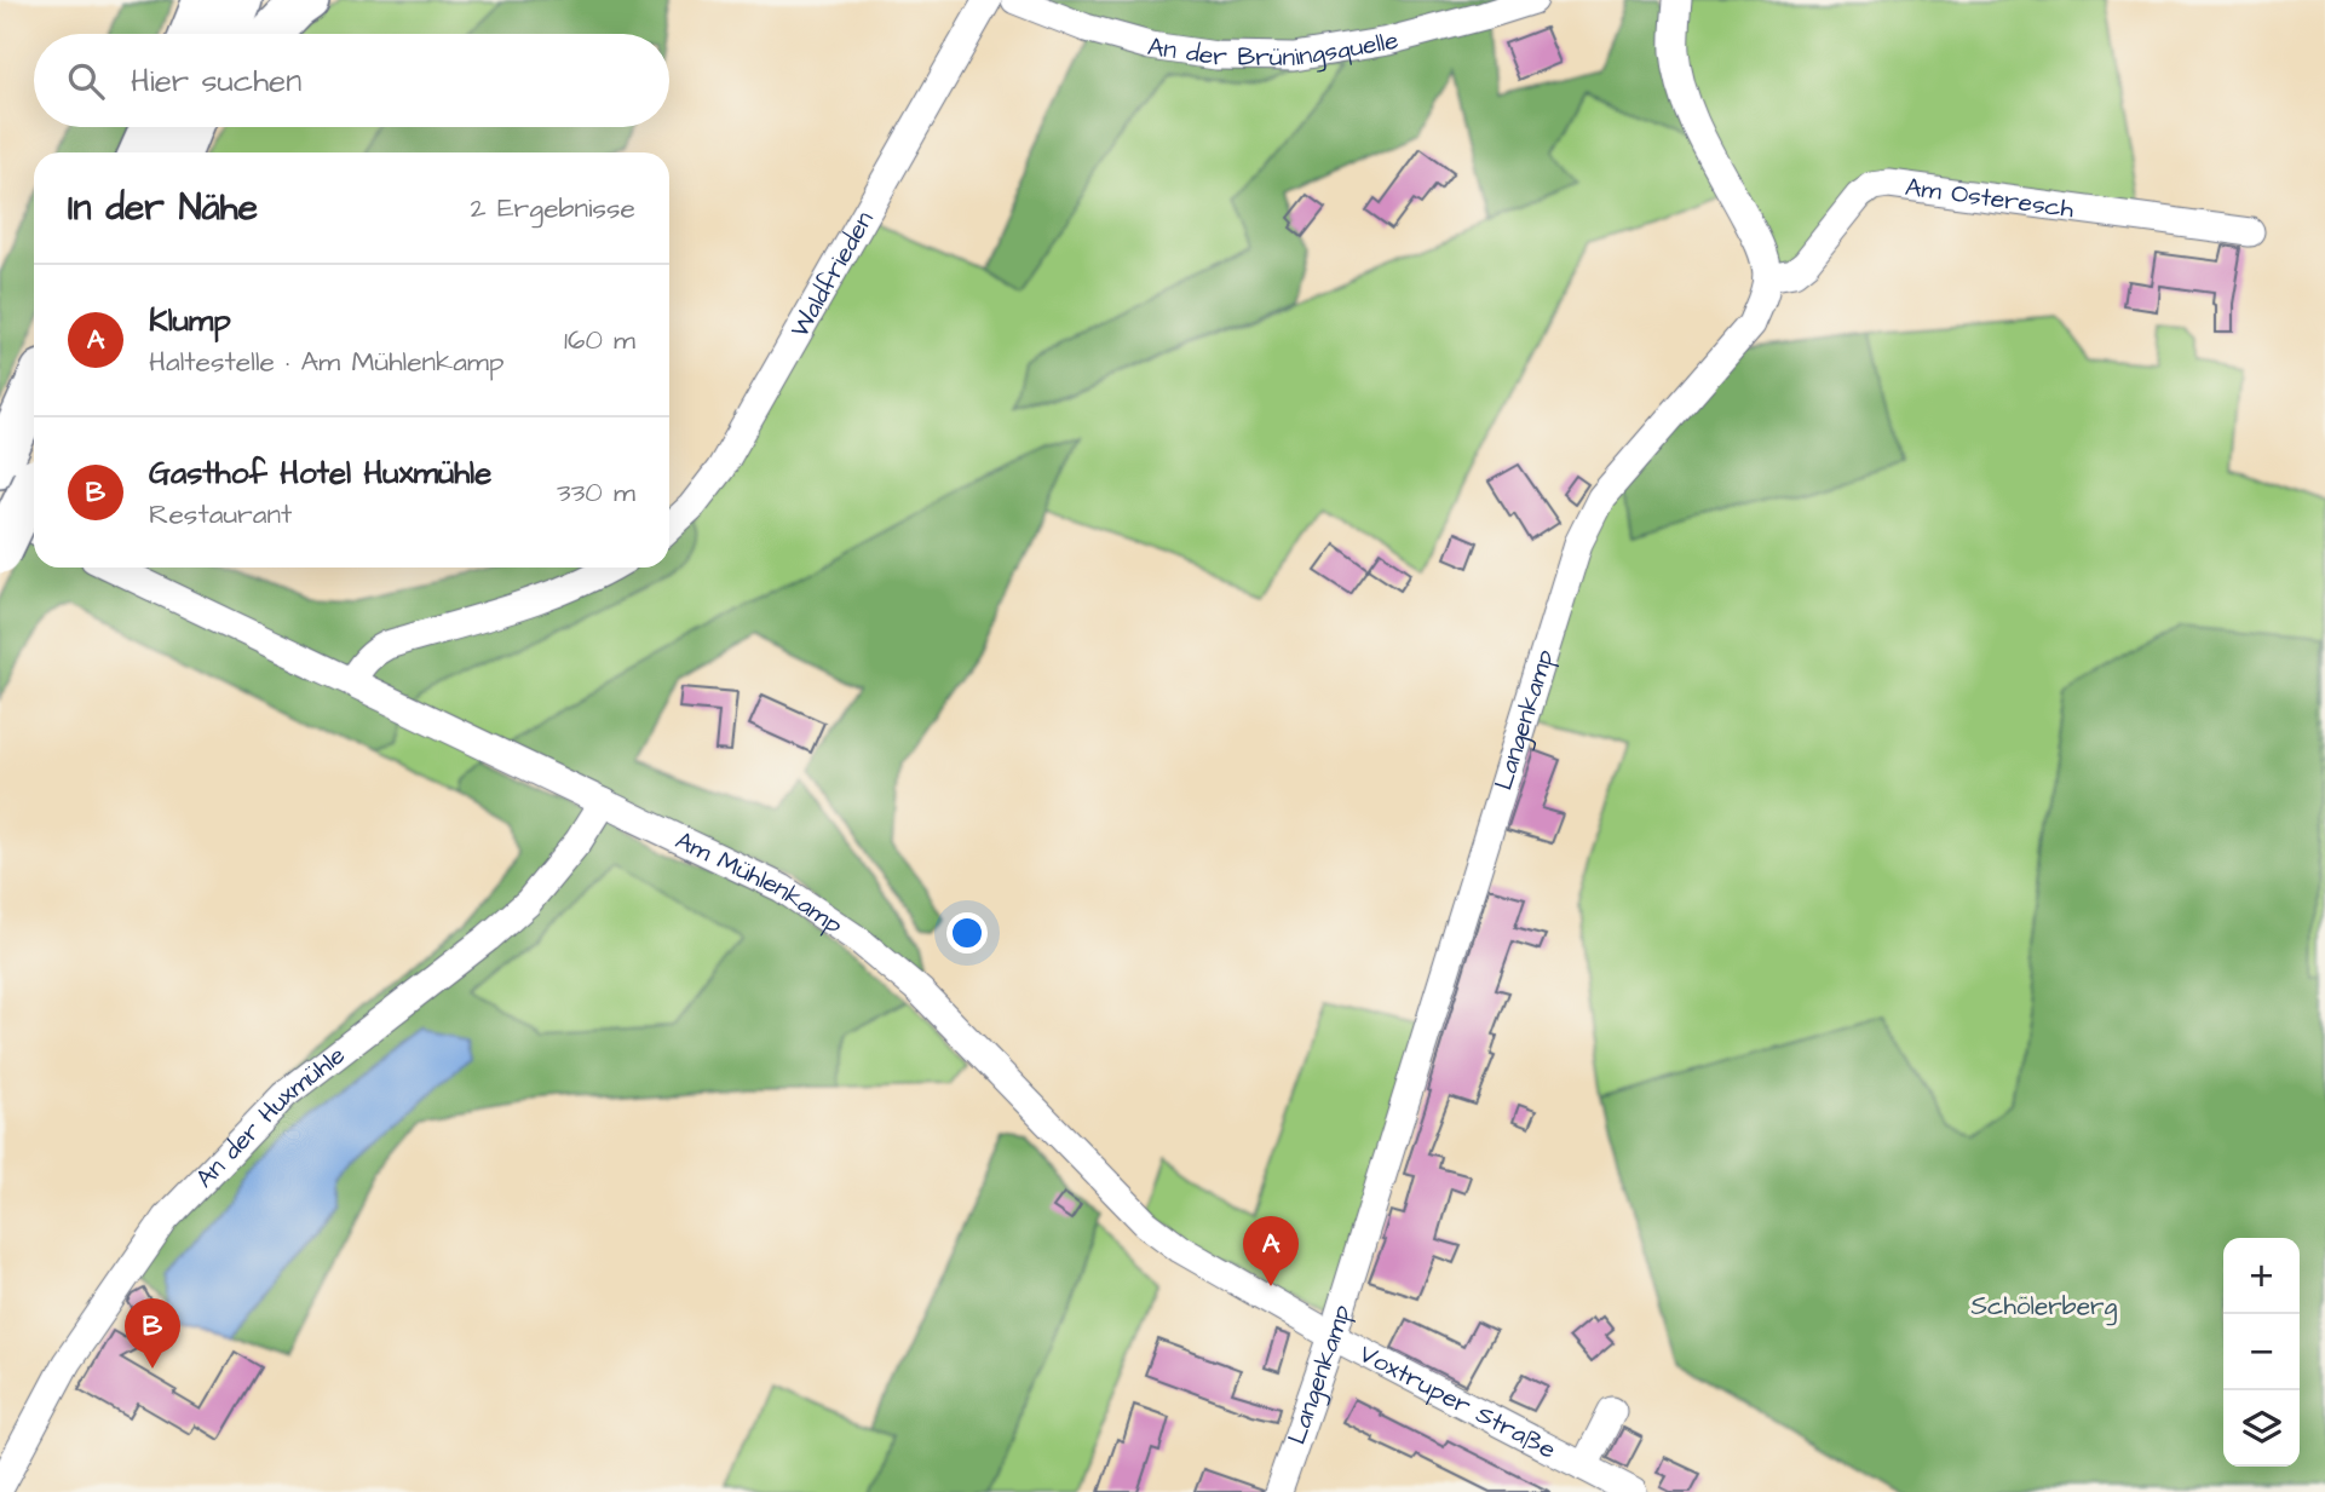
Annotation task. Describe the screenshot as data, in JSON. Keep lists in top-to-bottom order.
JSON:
{
  "streets": {
    "street": [
      "An der Brüningsquelle",
      "Am Osteresch",
      "Waldfrieden",
      "Langenkamp",
      "Am Mühlenkamp",
      "An der Huxmühle",
      "Voxtruper Straße"
    ]
  },
  "crossings": [
    ["Am Osteresch", "Langenkamp"],
    ["Langenkamp", "Am Mühlenkamp"],
    ["Langenkamp", "Voxtruper Straße"],
    ["Am Mühlenkamp", "An der Huxmühle"],
    ["Am Mühlenkamp", "Voxtruper Straße"]
  ],
  "parks": ["Schölerberg"],
  "page": {
    "search": "Hier suchen",
    "heading": ["In der Nähe", "2 Ergebnisse"],
    "list": [
      {
        "mark": "A",
        "name": "Klump",
        "note": "Haltestelle · Am Mühlenkamp",
        "value": "160 m"
      },
      {
        "mark": "B",
        "name": "Gasthof Hotel Huxmühle",
        "note": "Restaurant",
        "value": "330 m"
      }
    ],
    "pins": ["A", "B"],
    "map_buttons": ["+", "−"]
  }
}
